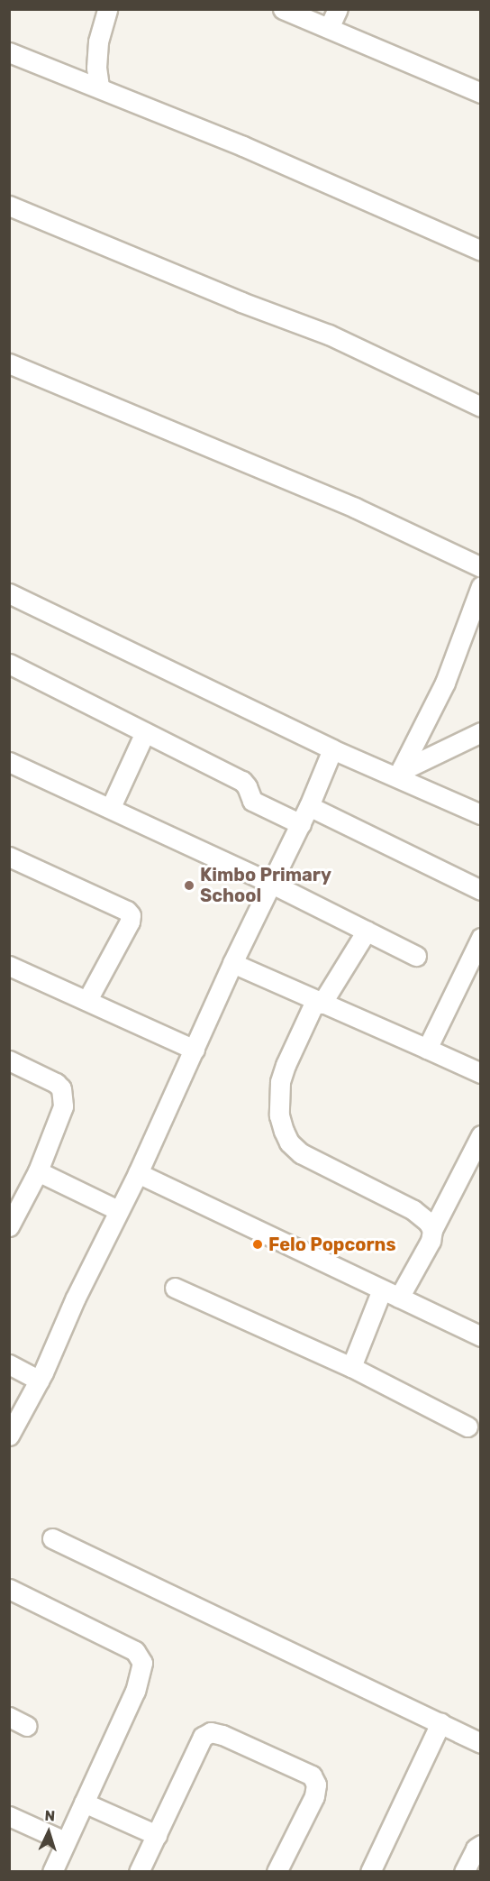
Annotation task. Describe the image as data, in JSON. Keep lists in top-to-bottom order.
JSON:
{
  "places": ["Kimbo Primary School", "Felo Popcorns"],
  "north": "top"
}
